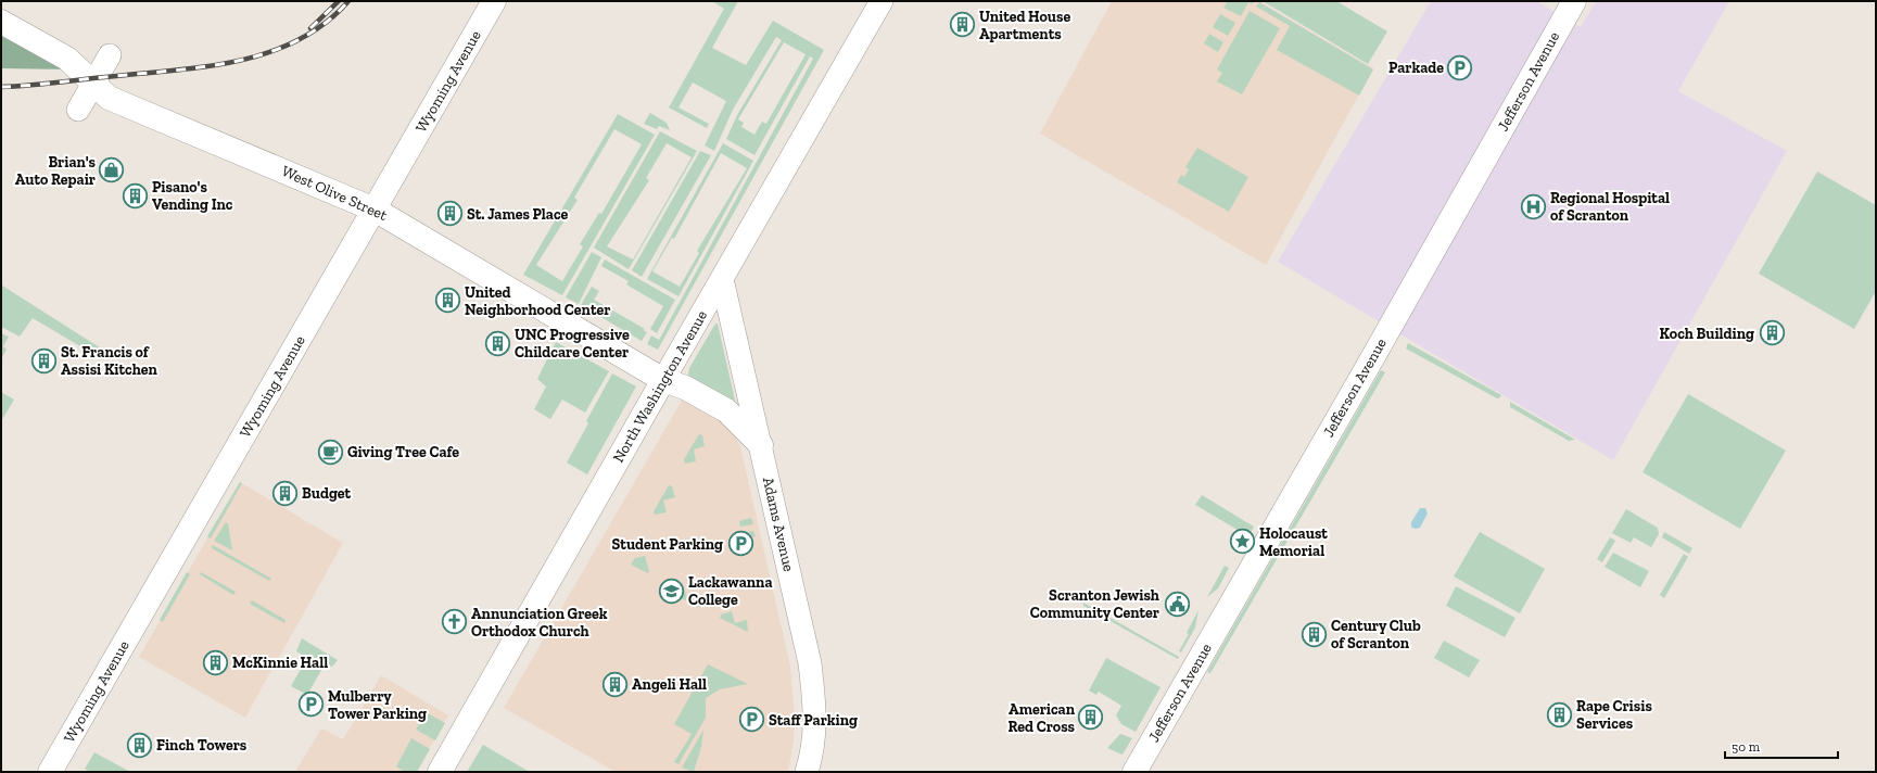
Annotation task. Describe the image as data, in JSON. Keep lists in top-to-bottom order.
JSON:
{
  "streets": {
    "main road": [
      "Wyoming Avenue",
      "Jefferson Avenue",
      "West Olive Street",
      "North Washington Avenue"
    ],
    "street": ["Adams Avenue"]
  },
  "crossings": [
    ["Wyoming Avenue", "West Olive Street"],
    ["West Olive Street", "North Washington Avenue"],
    ["West Olive Street", "Adams Avenue"],
    ["North Washington Avenue", "Adams Avenue"]
  ],
  "places": {
    "building": [
      "United House Apartments",
      "Pisano's Vending Inc",
      "St. James Place",
      "United Neighborhood Center",
      "Koch Building",
      "UNC Progressive Childcare Center",
      "St. Francis of Assisi Kitchen",
      "Budget",
      "Century Club of Scranton",
      "McKinnie Hall",
      "Angeli Hall",
      "Rape Crisis Services",
      "American Red Cross",
      "Finch Towers"
    ],
    "parking": [
      "Parkade",
      "Student Parking",
      "Mulberry Tower Parking",
      "Staff Parking"
    ],
    "shop": ["Brian's Auto Repair"],
    "hospital": ["Regional Hospital of Scranton"],
    "cafe": ["Giving Tree Cafe"],
    "place": ["Holocaust Memorial"],
    "school or university": ["Lackawanna College"],
    "public building": ["Scranton Jewish Community Center"],
    "church": ["Annunciation Greek Orthodox Church"]
  },
  "scale_bar": "50 m"
}
